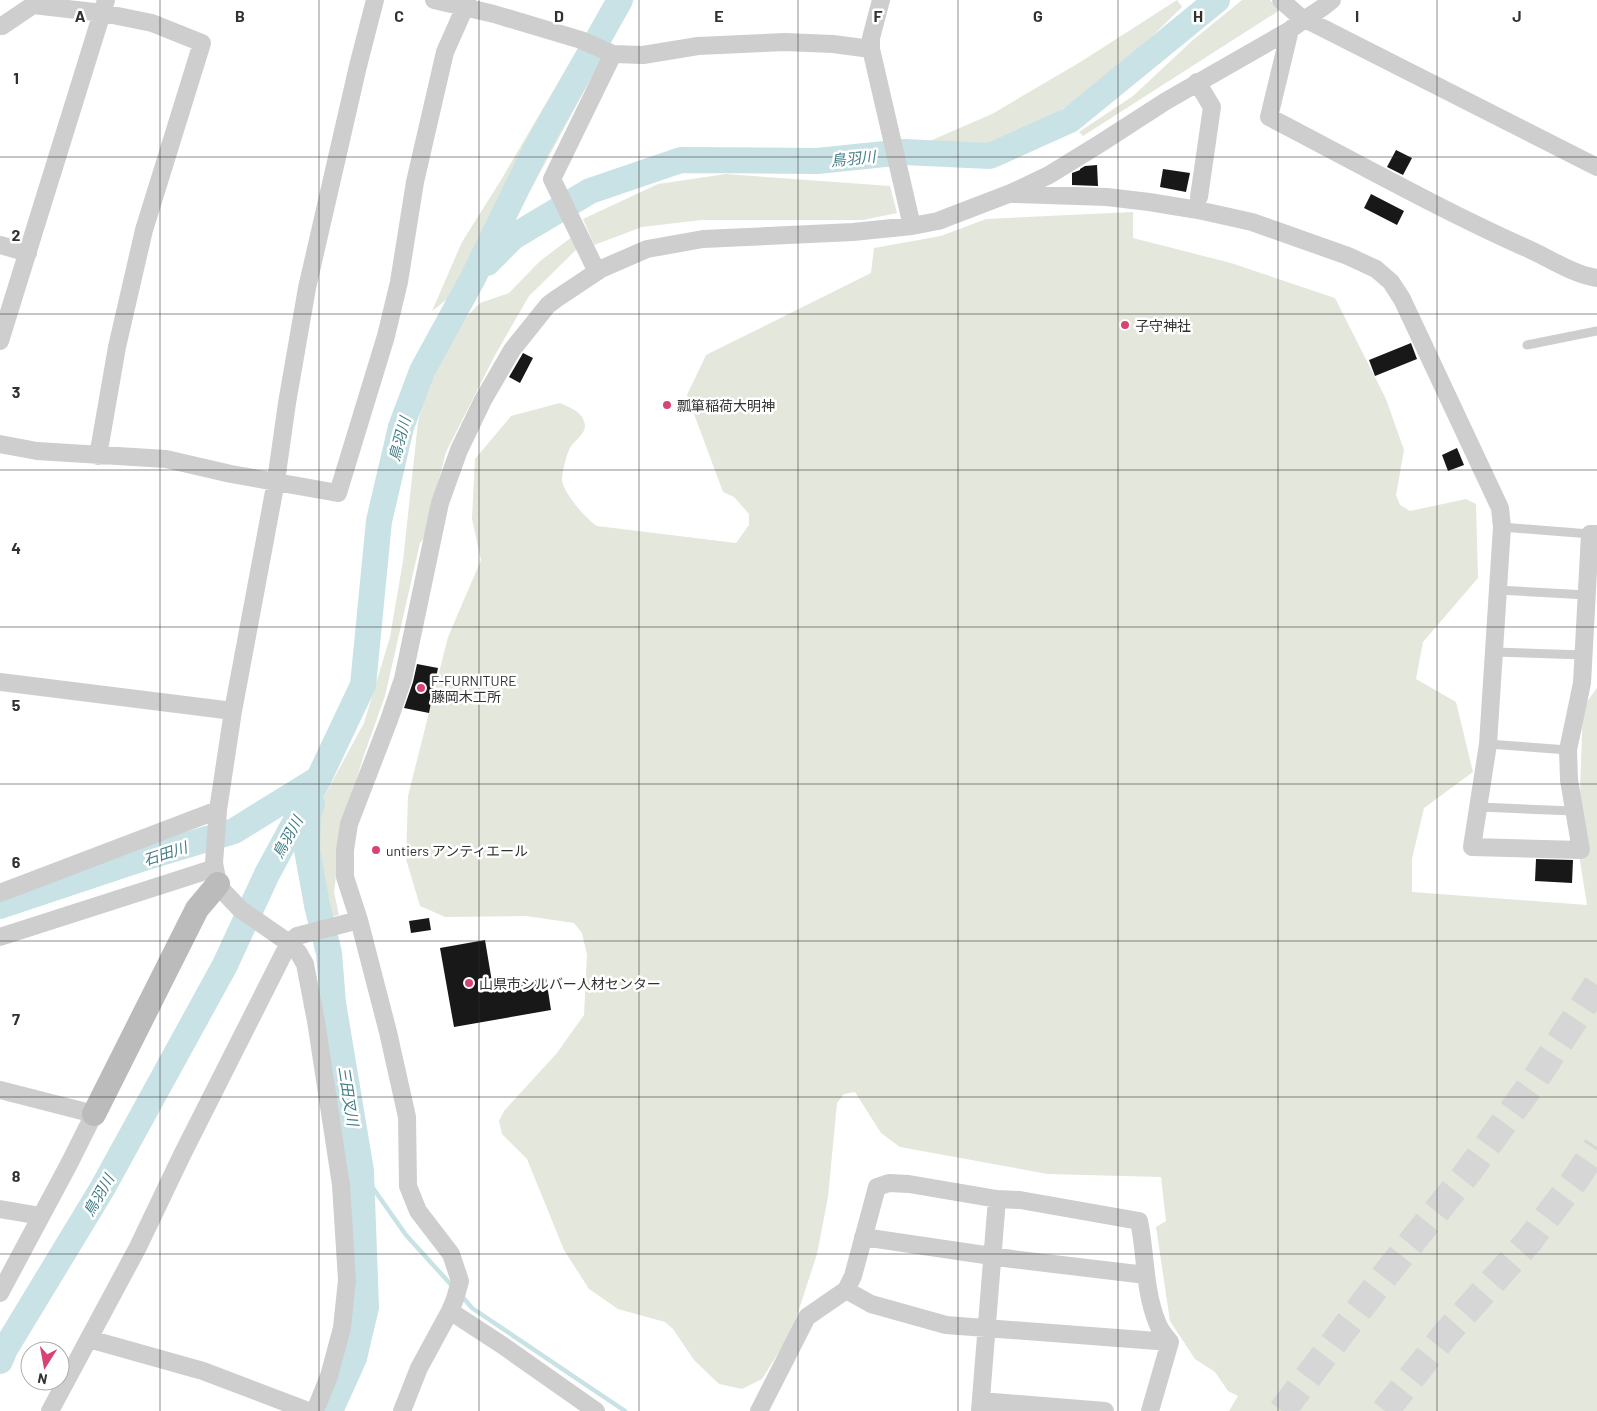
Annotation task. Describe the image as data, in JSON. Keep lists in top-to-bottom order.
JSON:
{
  "water": ["鳥羽川", "石田川", "三田叉川"],
  "places": [
    "子守神社",
    "瓢箪稲荷大明神",
    "F-FURNITURE 藤岡木工所",
    "untiers アンティエール",
    "山県市シルバー人材センター"
  ],
  "north": "bottom",
  "grid": {
    "columns": [
      "A",
      "B",
      "C",
      "D",
      "E",
      "F",
      "G",
      "H",
      "I",
      "J"
    ],
    "rows": [
      "1",
      "2",
      "3",
      "4",
      "5",
      "6",
      "7",
      "8"
    ]
  }
}
